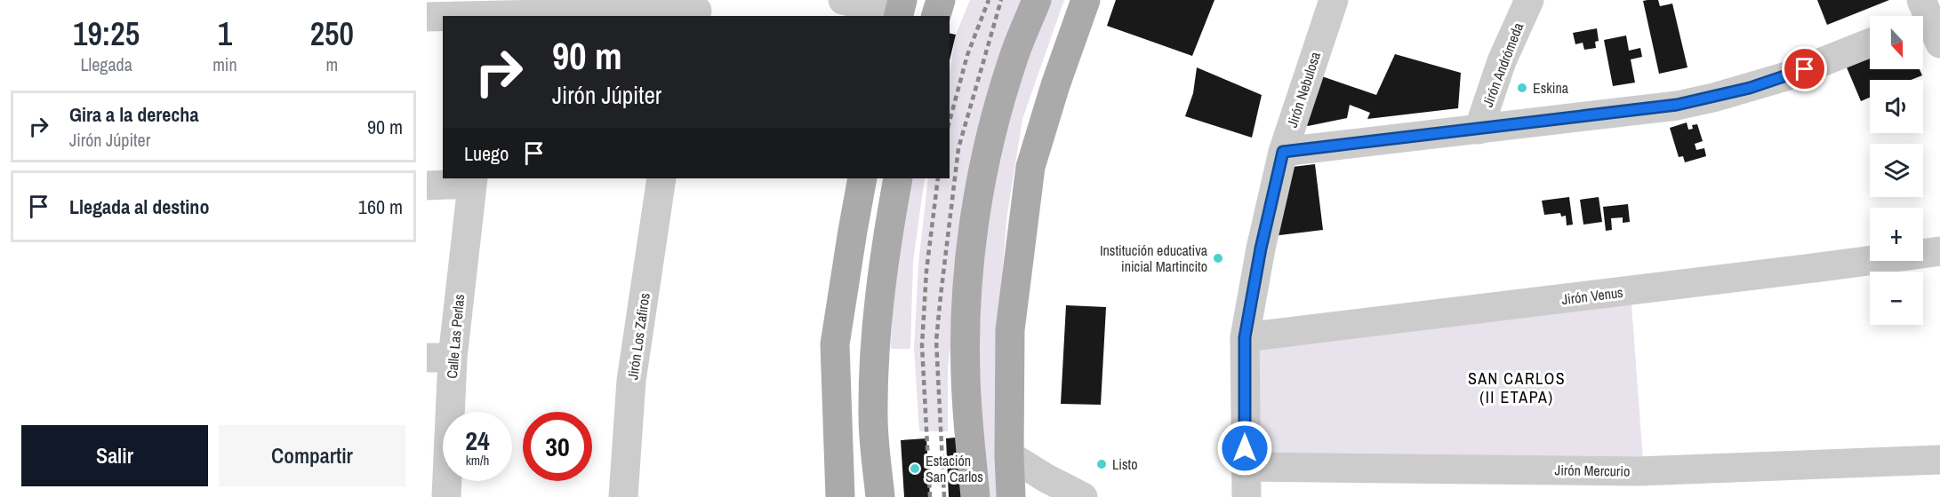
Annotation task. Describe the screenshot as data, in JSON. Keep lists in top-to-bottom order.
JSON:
{
  "streets": {
    "street": [
      "Jirón Andrómeda",
      "Jirón Nebulosa",
      "Jirón Venus",
      "Calle Las Perlas",
      "Jirón Los Zafiros",
      "Jirón Mercurio"
    ]
  },
  "crossings": [
    ["Jirón Nebulosa", "Jirón Venus"],
    ["Jirón Nebulosa", "Jirón Mercurio"]
  ],
  "districts": ["SAN CARLOS (II ETAPA)"],
  "places": [
    "Eskina",
    "Institución educativa inicial Martincito",
    "Listo",
    "Estación San Carlos"
  ],
  "north": "bottom",
  "page": {
    "eta": [
      "19:25",
      "Llegada",
      "1",
      "min",
      "250",
      "m"
    ],
    "map_buttons": ["+", "−"],
    "turn": ["90 m", "Jirón Júpiter"],
    "list": [
      {
        "name": "Gira a la derecha",
        "note": "Jirón Júpiter",
        "value": "90 m"
      },
      {
        "name": "Llegada al destino",
        "value": "160 m"
      }
    ],
    "then": "Luego",
    "speed": "24 km/h",
    "limit": "30",
    "buttons": ["Salir", "Compartir"]
  }
}
